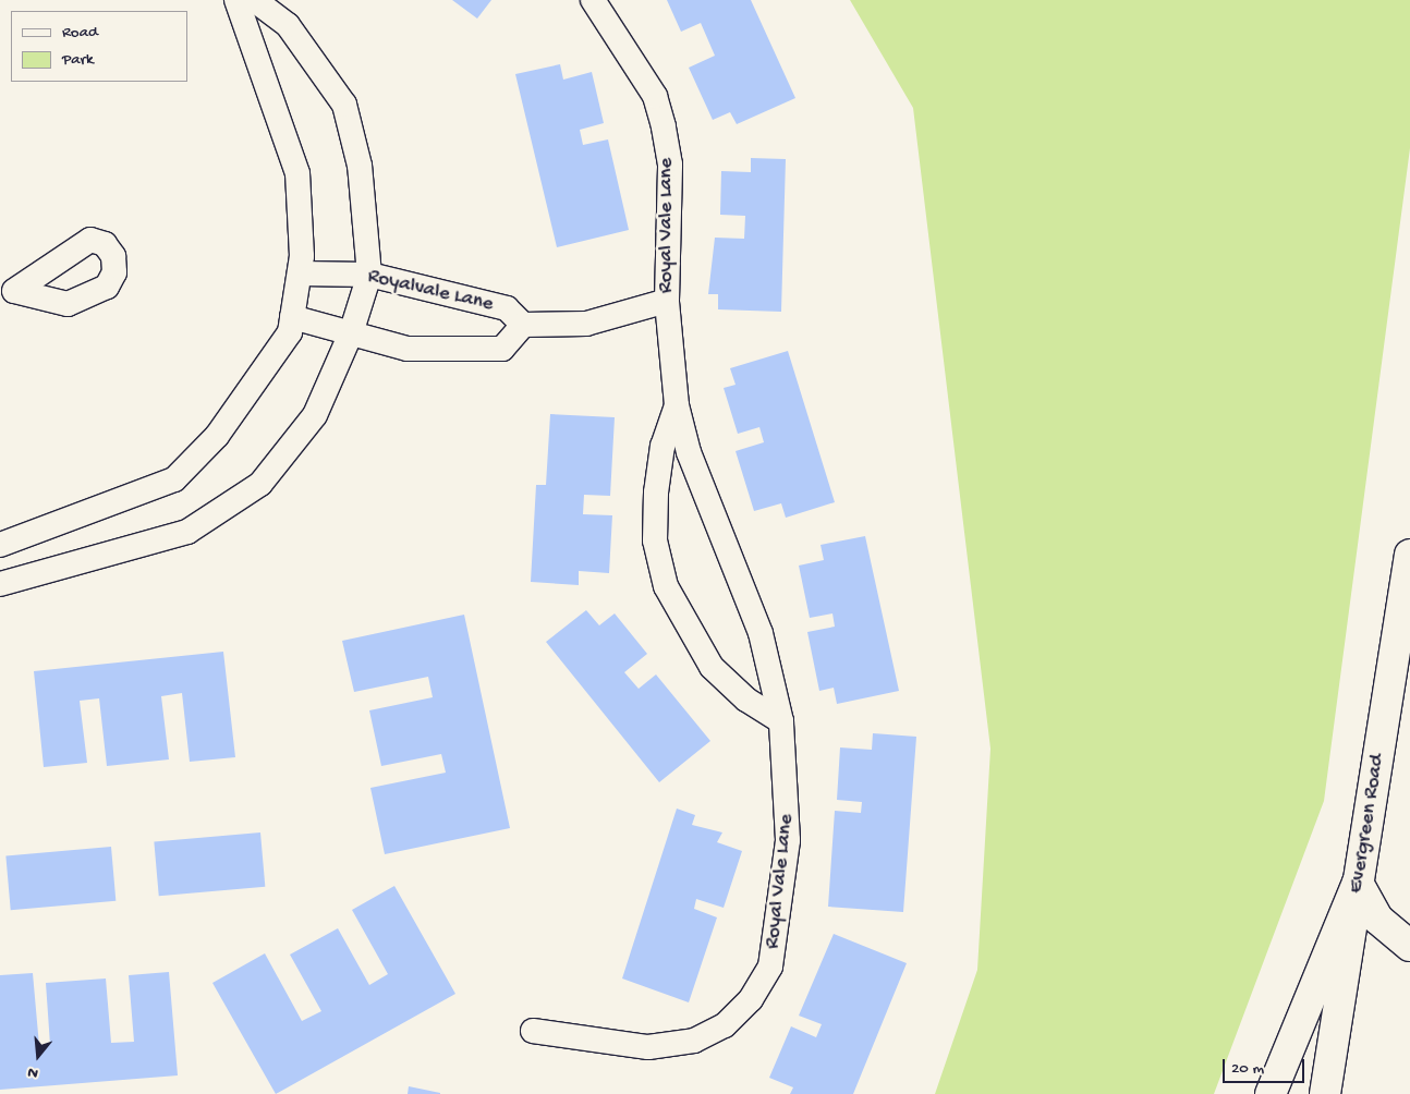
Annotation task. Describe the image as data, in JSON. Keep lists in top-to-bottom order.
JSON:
{
  "streets": {
    "street": ["Royal Vale Lane", "Royalvale Lane", "Evergreen Road"]
  },
  "legend": ["Road", "Park"],
  "scale_bar": "20 m",
  "north": "bottom"
}
